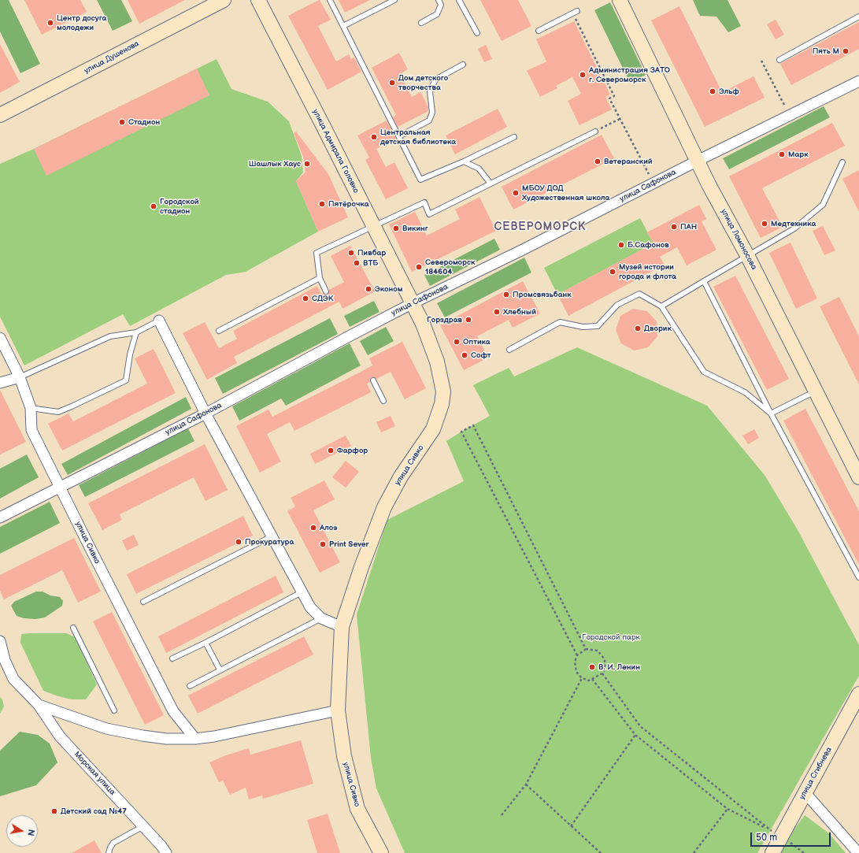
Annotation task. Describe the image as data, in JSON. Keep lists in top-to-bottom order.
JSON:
{
  "streets": {
    "street": [
      "улица Душенова",
      "улица Адмирала Головко",
      "улица Сафонова",
      "улица Ломоносова",
      "улица Сивко",
      "Морская улица",
      "улица Сгибнева"
    ]
  },
  "crossings": [
    ["улица Адмирала Головко", "улица Сафонова"],
    ["улица Адмирала Головко", "улица Сивко"],
    ["улица Сафонова", "улица Ломоносова"],
    ["улица Сафонова", "улица Сивко"]
  ],
  "districts": ["СЕВЕРОМОРСК"],
  "parks": ["Городской парк"],
  "places": [
    "Центр досуга молодежи",
    "Пять М",
    "Администрация ЗАТО г. Североморск",
    "Дом детского творчества",
    "Эльф",
    "Стадион",
    "Центральная детская библиотека",
    "Марк",
    "Ветеранский",
    "Шашлык Хаус",
    "МБОУ ДОД Художественная школа",
    "Пятёрочка",
    "Городской стадион",
    "Медтехника",
    "ПАН",
    "Викинг",
    "Б.Сафонов",
    "Пивбар",
    "ВТБ",
    "Североморск 184604",
    "Музей истории города и флота",
    "Эконом",
    "Промсвязьбанк",
    "СДЭК",
    "Хлебный",
    "Горздрав",
    "Дворик",
    "Оптика",
    "Софт",
    "Фарфор",
    "Алоэ",
    "Прокуратура",
    "Print Sever",
    "В. И. Ленин",
    "Детский сад №47"
  ],
  "scale_bar": "50 m",
  "north": "right"
}
